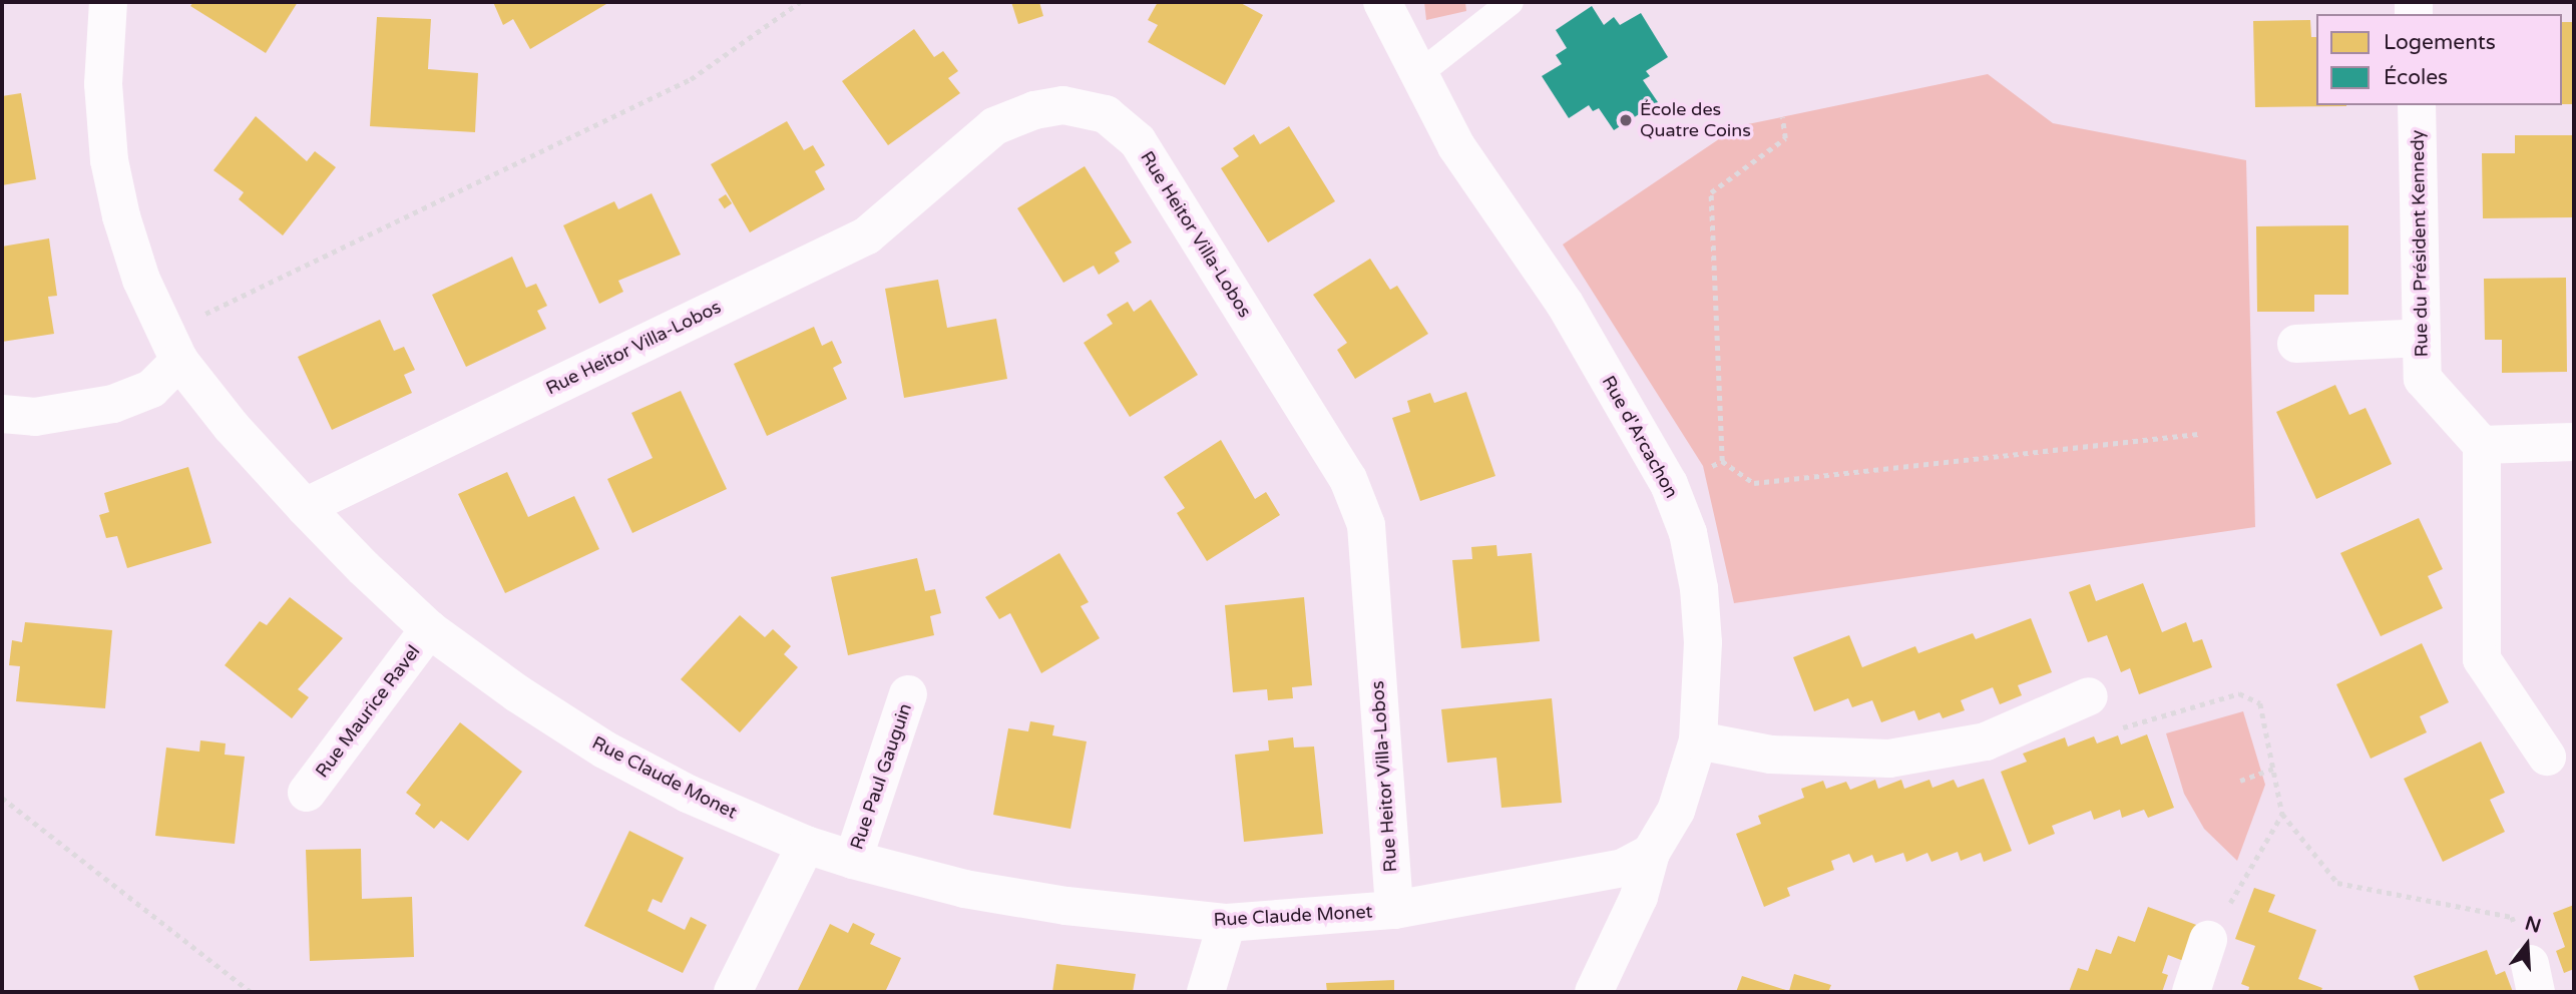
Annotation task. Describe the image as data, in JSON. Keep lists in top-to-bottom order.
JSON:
{
  "streets": {
    "street": [
      "Rue Heitor Villa-Lobos",
      "Rue du Président Kennedy",
      "Rue d'Arcachon",
      "Rue Maurice Ravel",
      "Rue Paul Gauguin",
      "Rue Claude Monet"
    ]
  },
  "crossings": [
    ["Rue Heitor Villa-Lobos", "Rue Claude Monet"],
    ["Rue d'Arcachon", "Rue Claude Monet"],
    ["Rue Maurice Ravel", "Rue Claude Monet"],
    ["Rue Paul Gauguin", "Rue Claude Monet"]
  ],
  "places": ["École des Quatre Coins"],
  "legend": ["Logements", "Écoles"],
  "north": "top"
}
